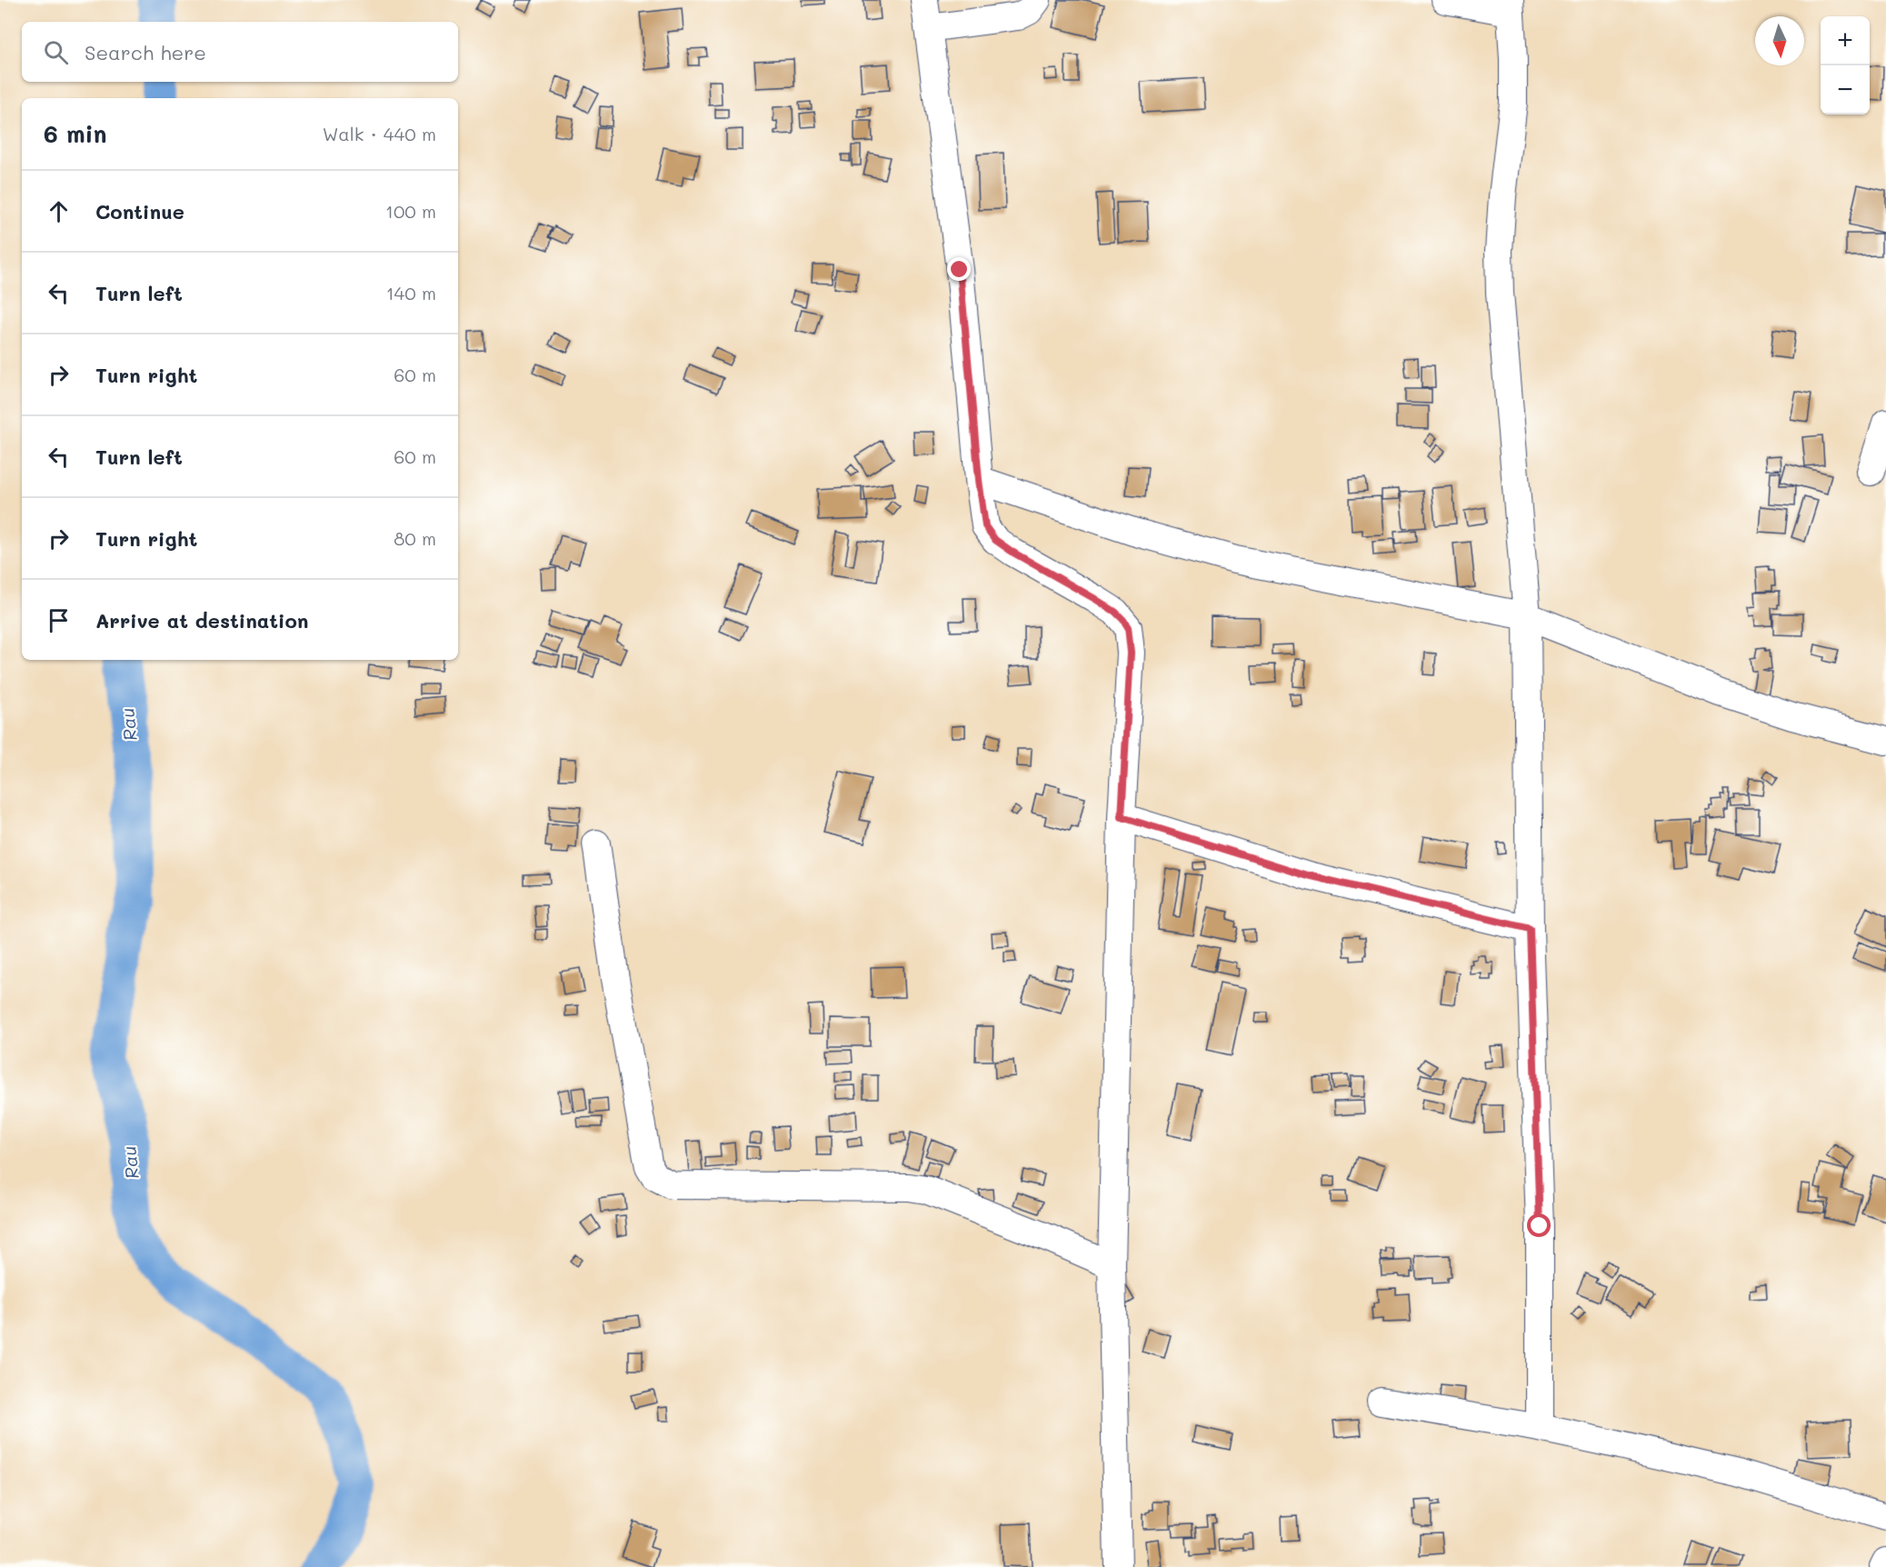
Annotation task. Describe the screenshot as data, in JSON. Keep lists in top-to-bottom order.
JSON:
{
  "water": ["Rau"],
  "north": "bottom",
  "page": {
    "map_buttons": ["+", "−"],
    "search": "Search here",
    "heading": ["6 min", "Walk · 440 m"],
    "list": [
      ["Continue", "100 m"],
      ["Turn left", "140 m"],
      ["Turn right", "60 m"],
      ["Turn left", "60 m"],
      ["Turn right", "80 m"],
      "Arrive at destination"
    ]
  }
}
